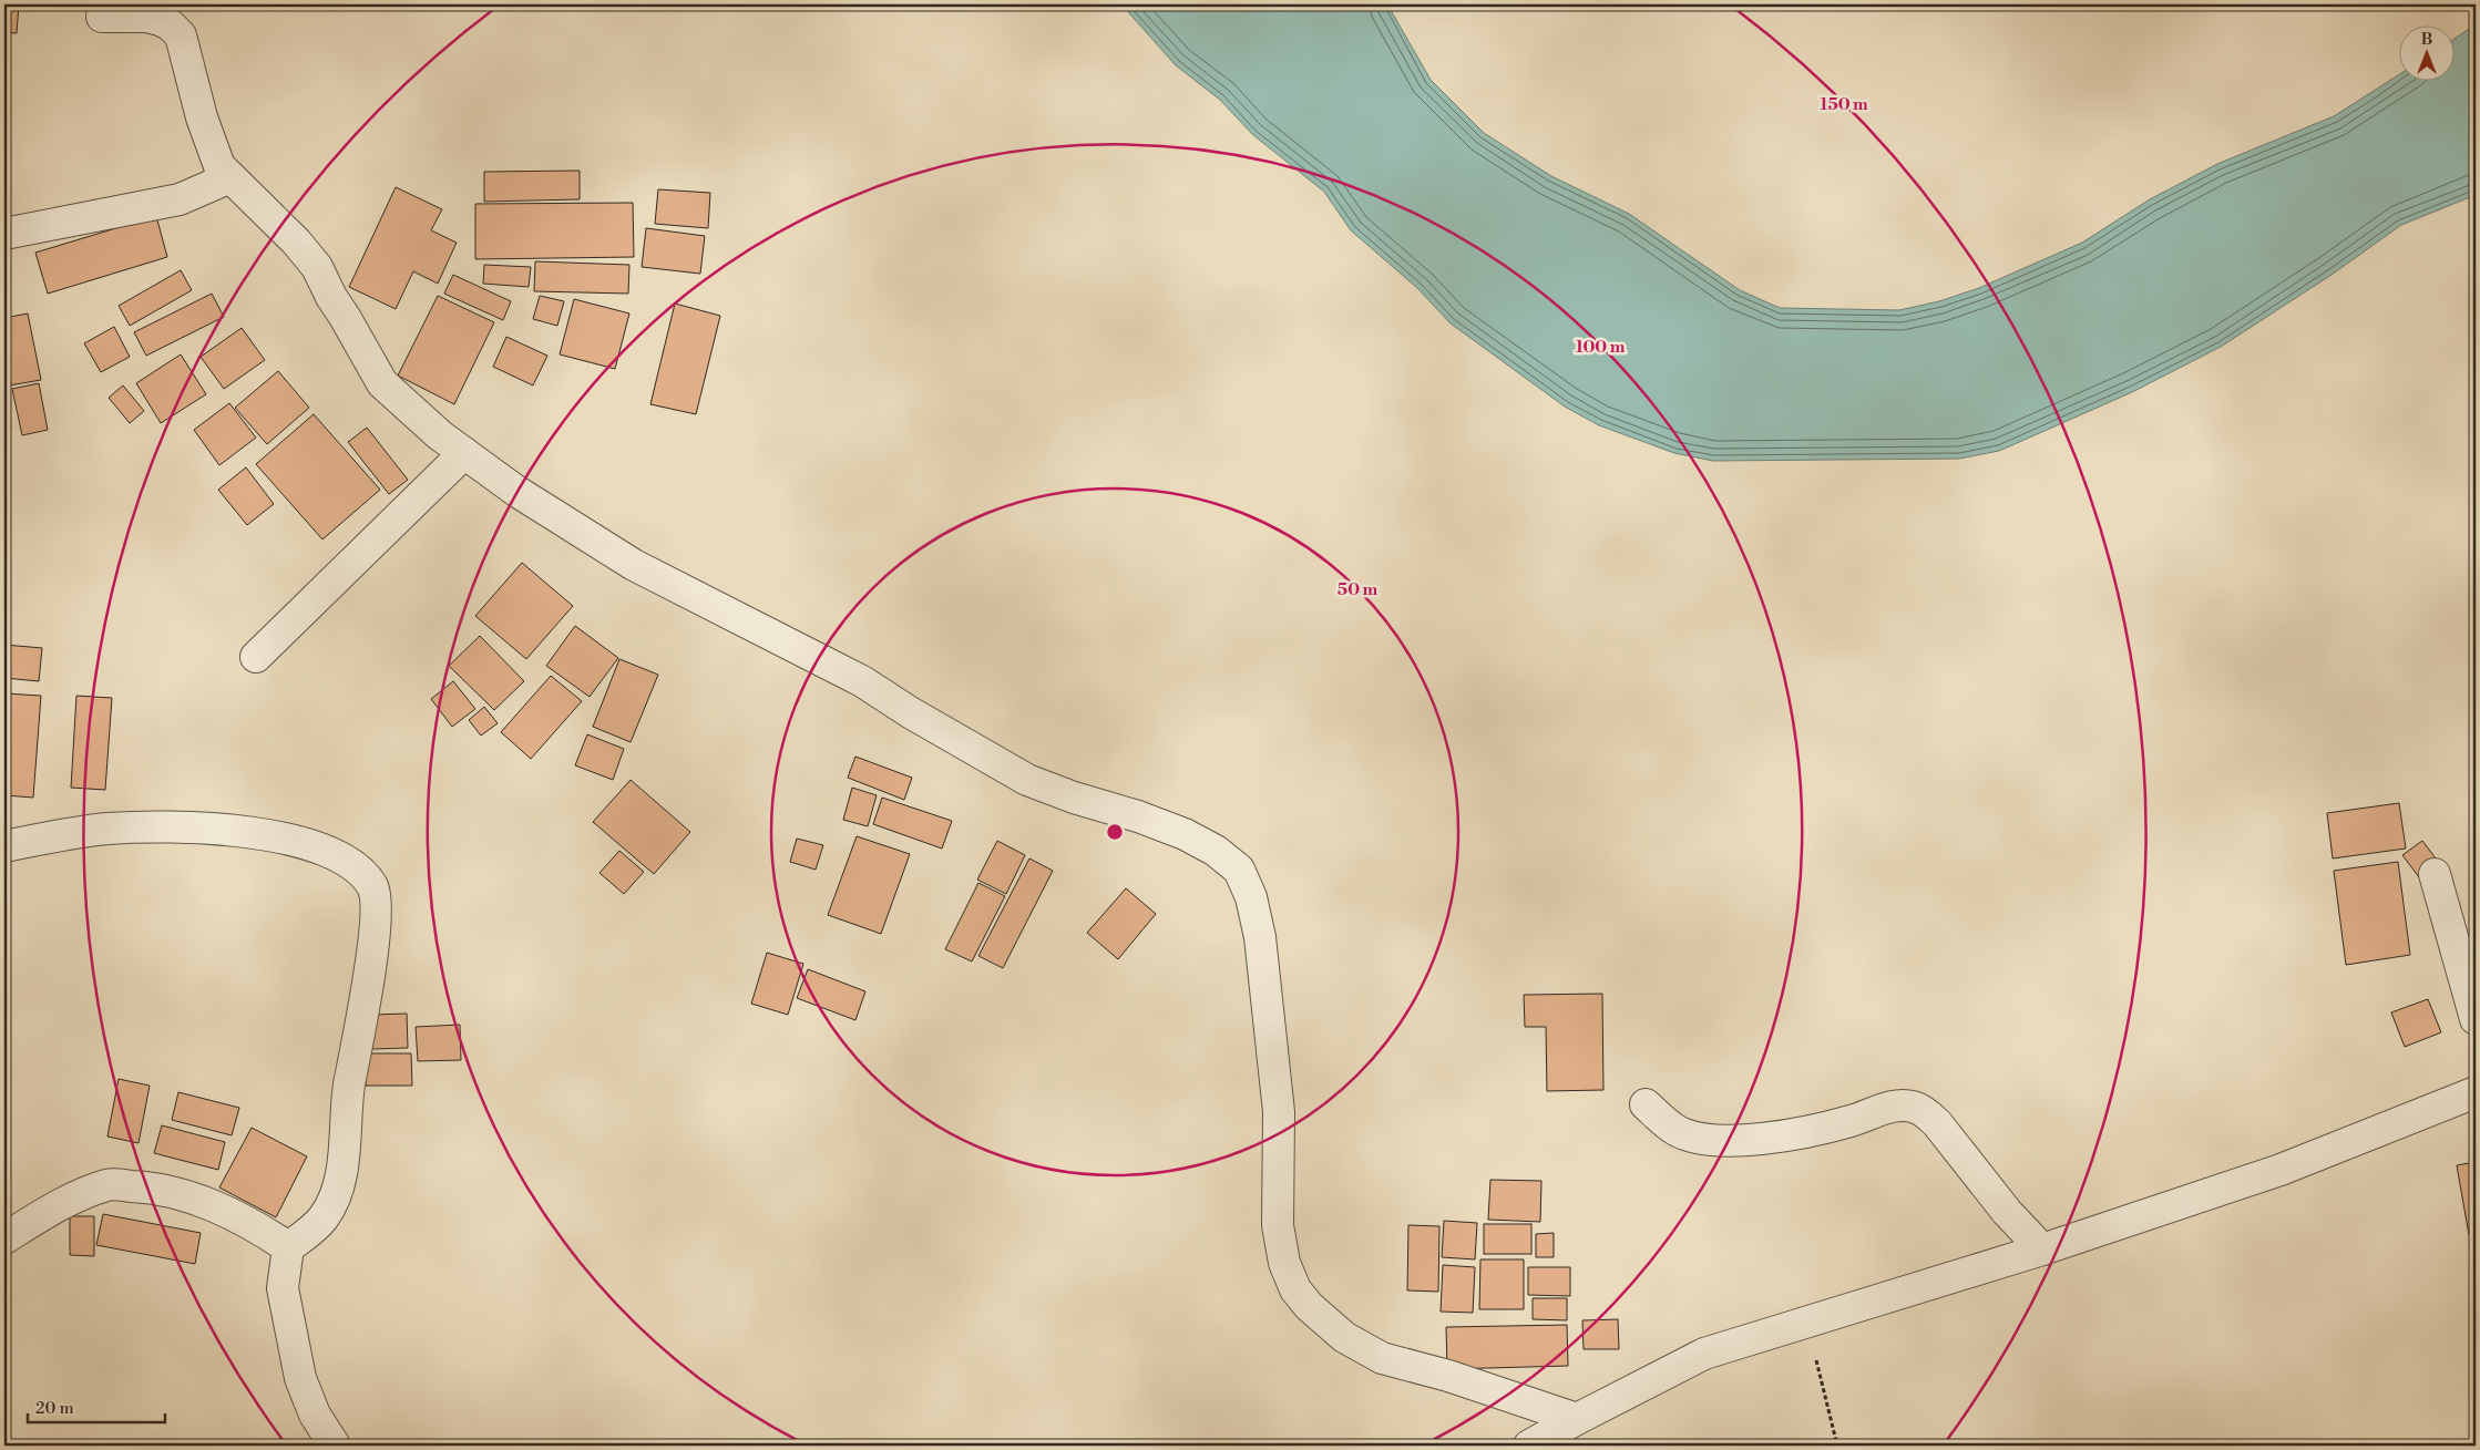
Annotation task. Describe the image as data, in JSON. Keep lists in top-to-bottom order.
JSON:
{
  "scale_bar": "20 m",
  "north": "top",
  "rings": ["150 m", "100 m", "50 m"]
}
